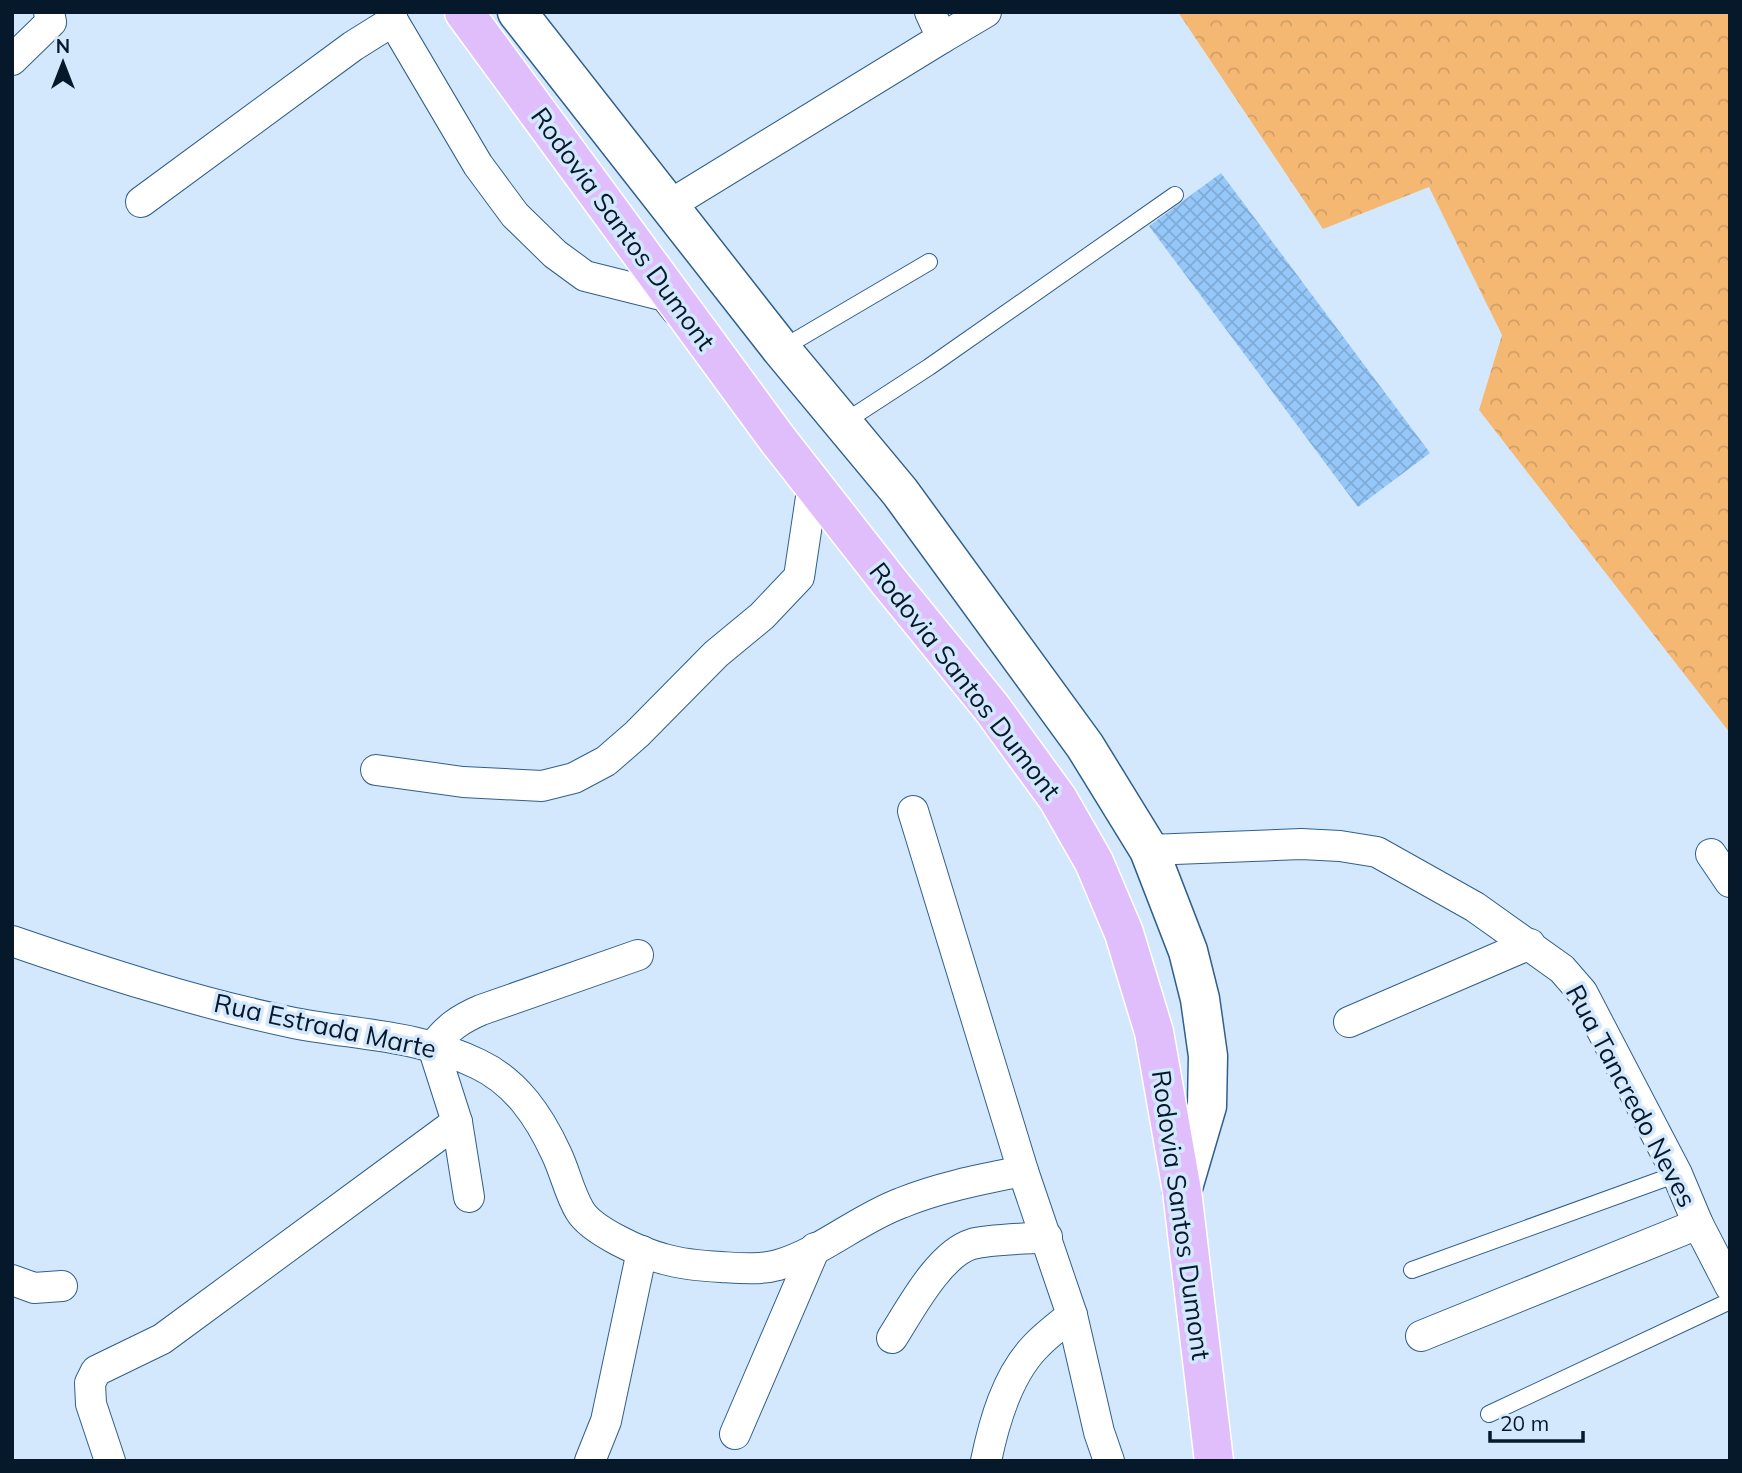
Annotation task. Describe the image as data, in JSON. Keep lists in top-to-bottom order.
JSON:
{
  "streets": {
    "highway": ["Rodovia Santos Dumont"],
    "street": ["Rua Estrada Marte", "Rua Tancredo Neves"]
  },
  "scale_bar": "20 m",
  "north": "top"
}
